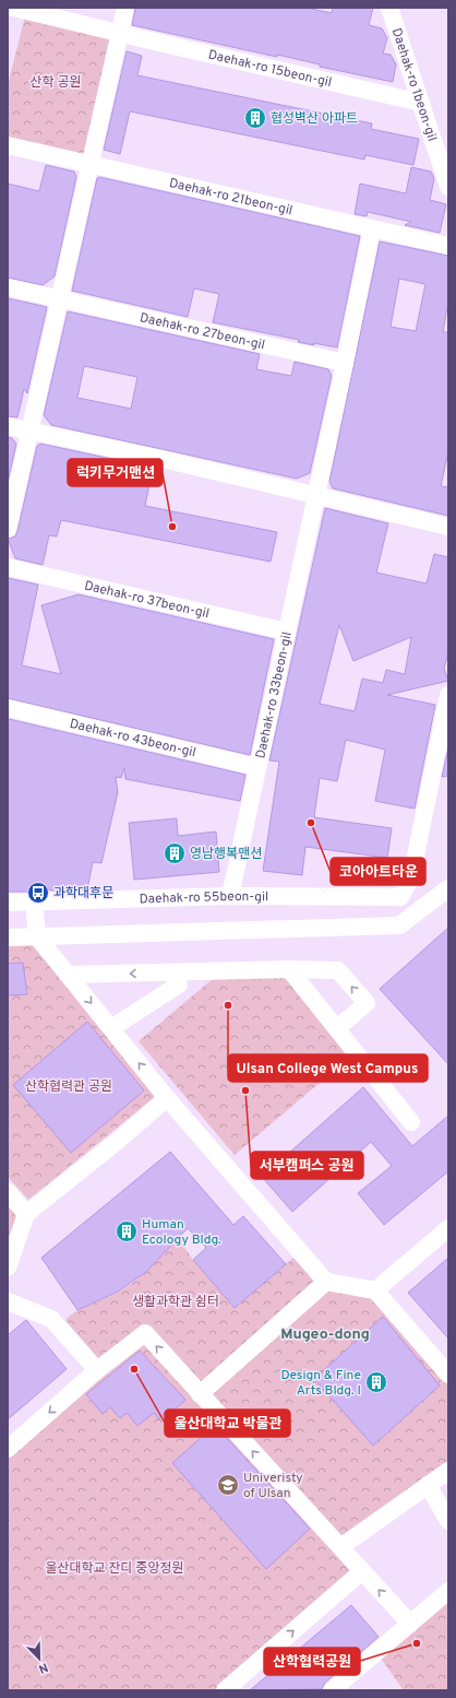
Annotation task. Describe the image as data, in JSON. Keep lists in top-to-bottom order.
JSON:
{
  "streets": {
    "street": [
      "Daehak-ro 15beon-gil",
      "Daehak-ro 1beon-gil",
      "Daehak-ro 21beon-gil",
      "Daehak-ro 27beon-gil",
      "Daehak-ro 37beon-gil",
      "Daehak-ro 33beon-gil",
      "Daehak-ro 43beon-gil",
      "Daehak-ro 55beon-gil"
    ]
  },
  "crossings": [
    ["Daehak-ro 15beon-gil", "Daehak-ro 1beon-gil"],
    ["Daehak-ro 37beon-gil", "Daehak-ro 33beon-gil"],
    ["Daehak-ro 33beon-gil", "Daehak-ro 43beon-gil"],
    ["Daehak-ro 33beon-gil", "Daehak-ro 55beon-gil"]
  ],
  "districts": ["Mugeo-dong"],
  "parks": [
    "산학 공원",
    "산학협력관 공원",
    "생활과학관 쉼터",
    "울산대학교 잔디 중앙정원"
  ],
  "places": {
    "building": [
      "협성벽산 아파트",
      "영남행복맨션",
      "Human Ecology Bldg.",
      "Design & Fine Arts Bldg. I"
    ],
    "other": [
      "럭키무거맨션",
      "코아아트타운",
      "Ulsan College West Campus",
      "서부캠퍼스 공원",
      "울산대학교 박물관",
      "산학협력공원"
    ],
    "bus stop": ["과학대후문"],
    "school or university": ["Univeristy of Ulsan"]
  },
  "north": "bottom right"
}
